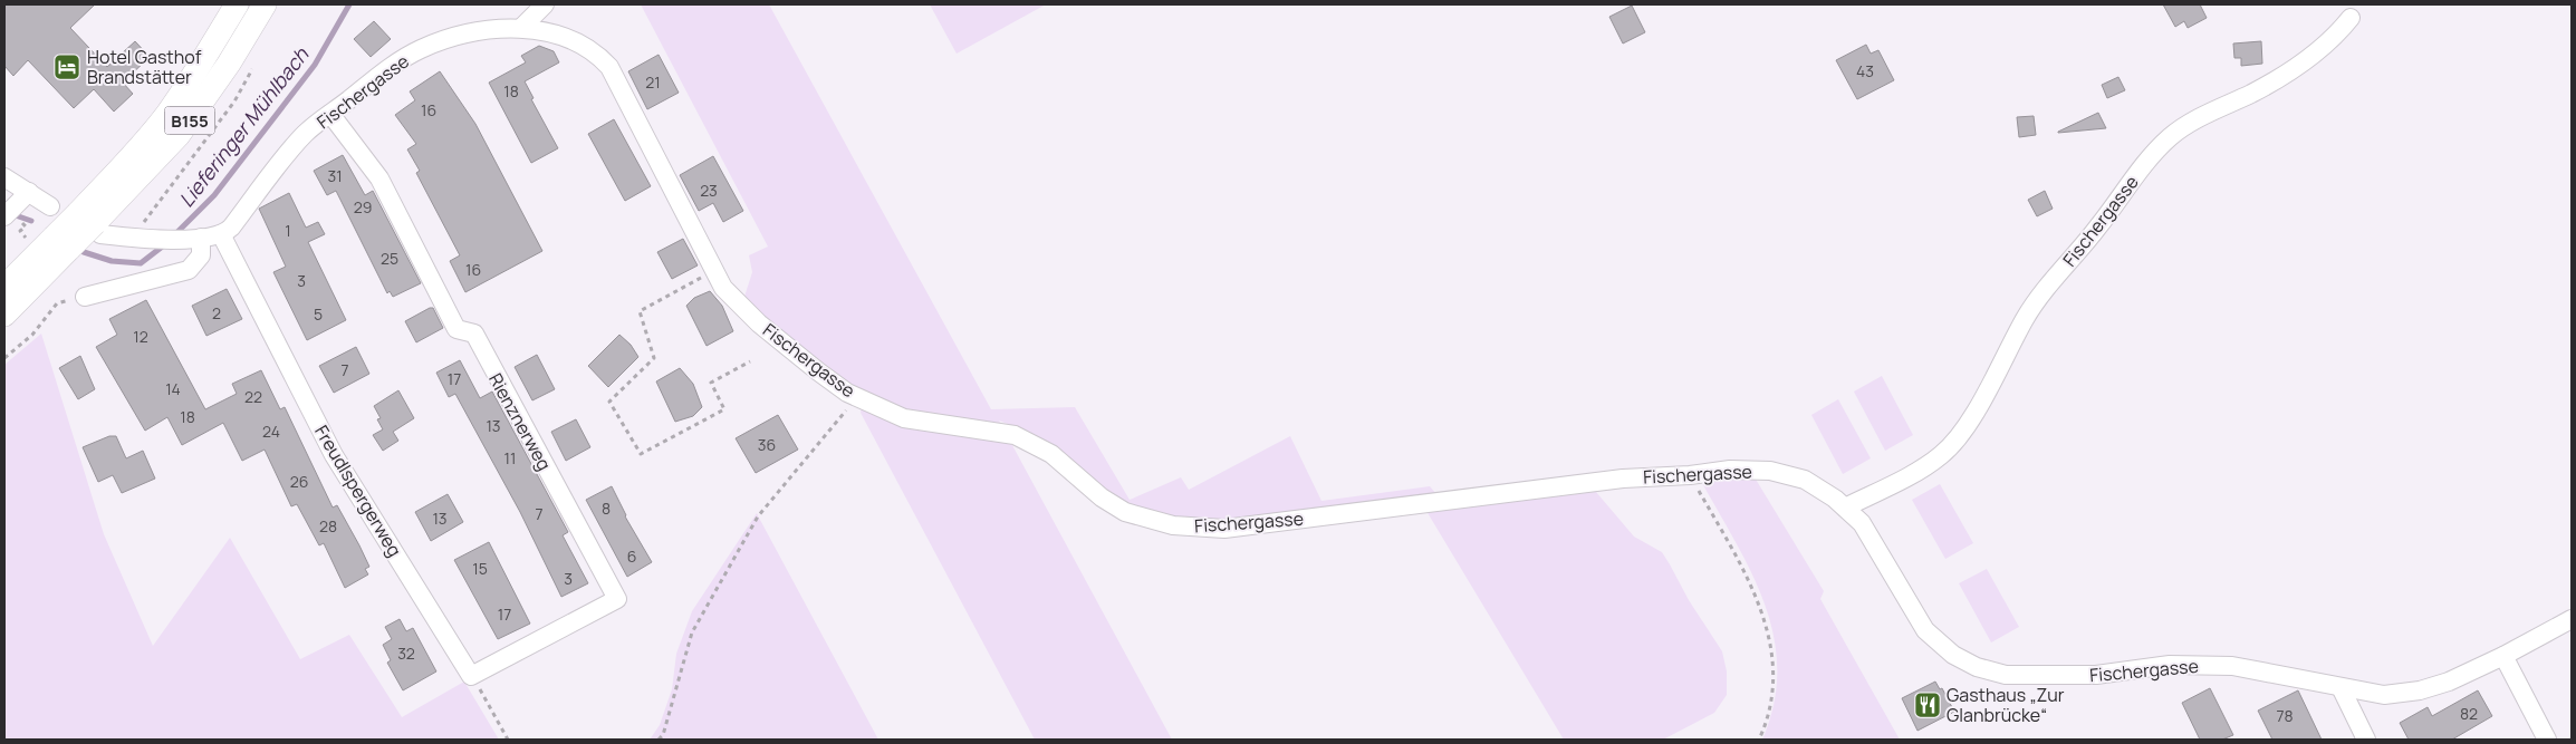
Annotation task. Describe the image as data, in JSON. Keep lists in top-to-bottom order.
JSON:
{
  "streets": {
    "main road": ["B155"],
    "street": ["Fischergasse", "Rienznerweg", "Freudlspergerweg"]
  },
  "crossings": [
    ["Fischergasse", "Rienznerweg"],
    ["Fischergasse", "Freudlspergerweg"],
    ["Rienznerweg", "Freudlspergerweg"]
  ],
  "water": ["Lieferinger Mühlbach"],
  "places": {
    "hotel": ["Hotel Gasthof Brandstätter"],
    "restaurant": ["Gasthaus „Zur Glanbrücke“"]
  },
  "house_numbers": [
    "43",
    "21",
    "18",
    "16",
    "31",
    "23",
    "29",
    "1",
    "25",
    "16",
    "3",
    "2",
    "5",
    "12",
    "7",
    "17",
    "14",
    "22",
    "18",
    "13",
    "24",
    "36",
    "11",
    "26",
    "8",
    "7",
    "13",
    "28",
    "6",
    "15",
    "3",
    "17",
    "32",
    "82",
    "78"
  ]
}
